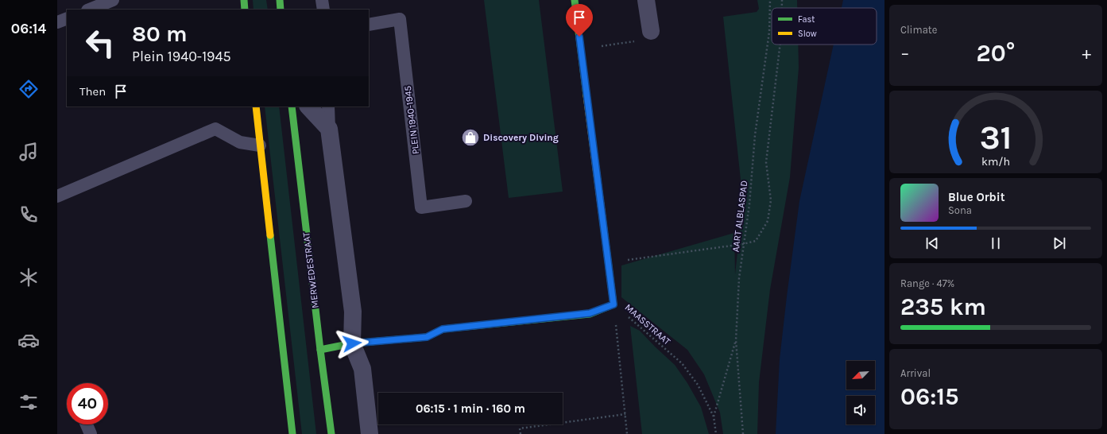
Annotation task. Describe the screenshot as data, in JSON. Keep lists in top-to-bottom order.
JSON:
{
  "streets": {
    "main road": ["MERWEDESTRAAT"],
    "lane": ["PLEIN 1940-1945"],
    "path": ["AART ALBLASPAD", "MAASSTRAAT"]
  },
  "places": {
    "shop": ["Discovery Diving"]
  },
  "legend": ["Fast", "Slow"],
  "north": "bottom left",
  "page": {
    "tabs": "06:14",
    "tile": [
      "Climate",
      ["Range · 47%", "235 km"],
      ["Arrival", "06:15"]
    ],
    "turn": ["80 m", "Plein 1940-1945"],
    "heat": ["−", "20°", "+"],
    "then": "Then",
    "song": ["Blue Orbit", "Sona"],
    "limit": "40",
    "trip": "06:15 · 1 min · 160 m",
    "gauge": ["31", "km/h"]
  }
}
